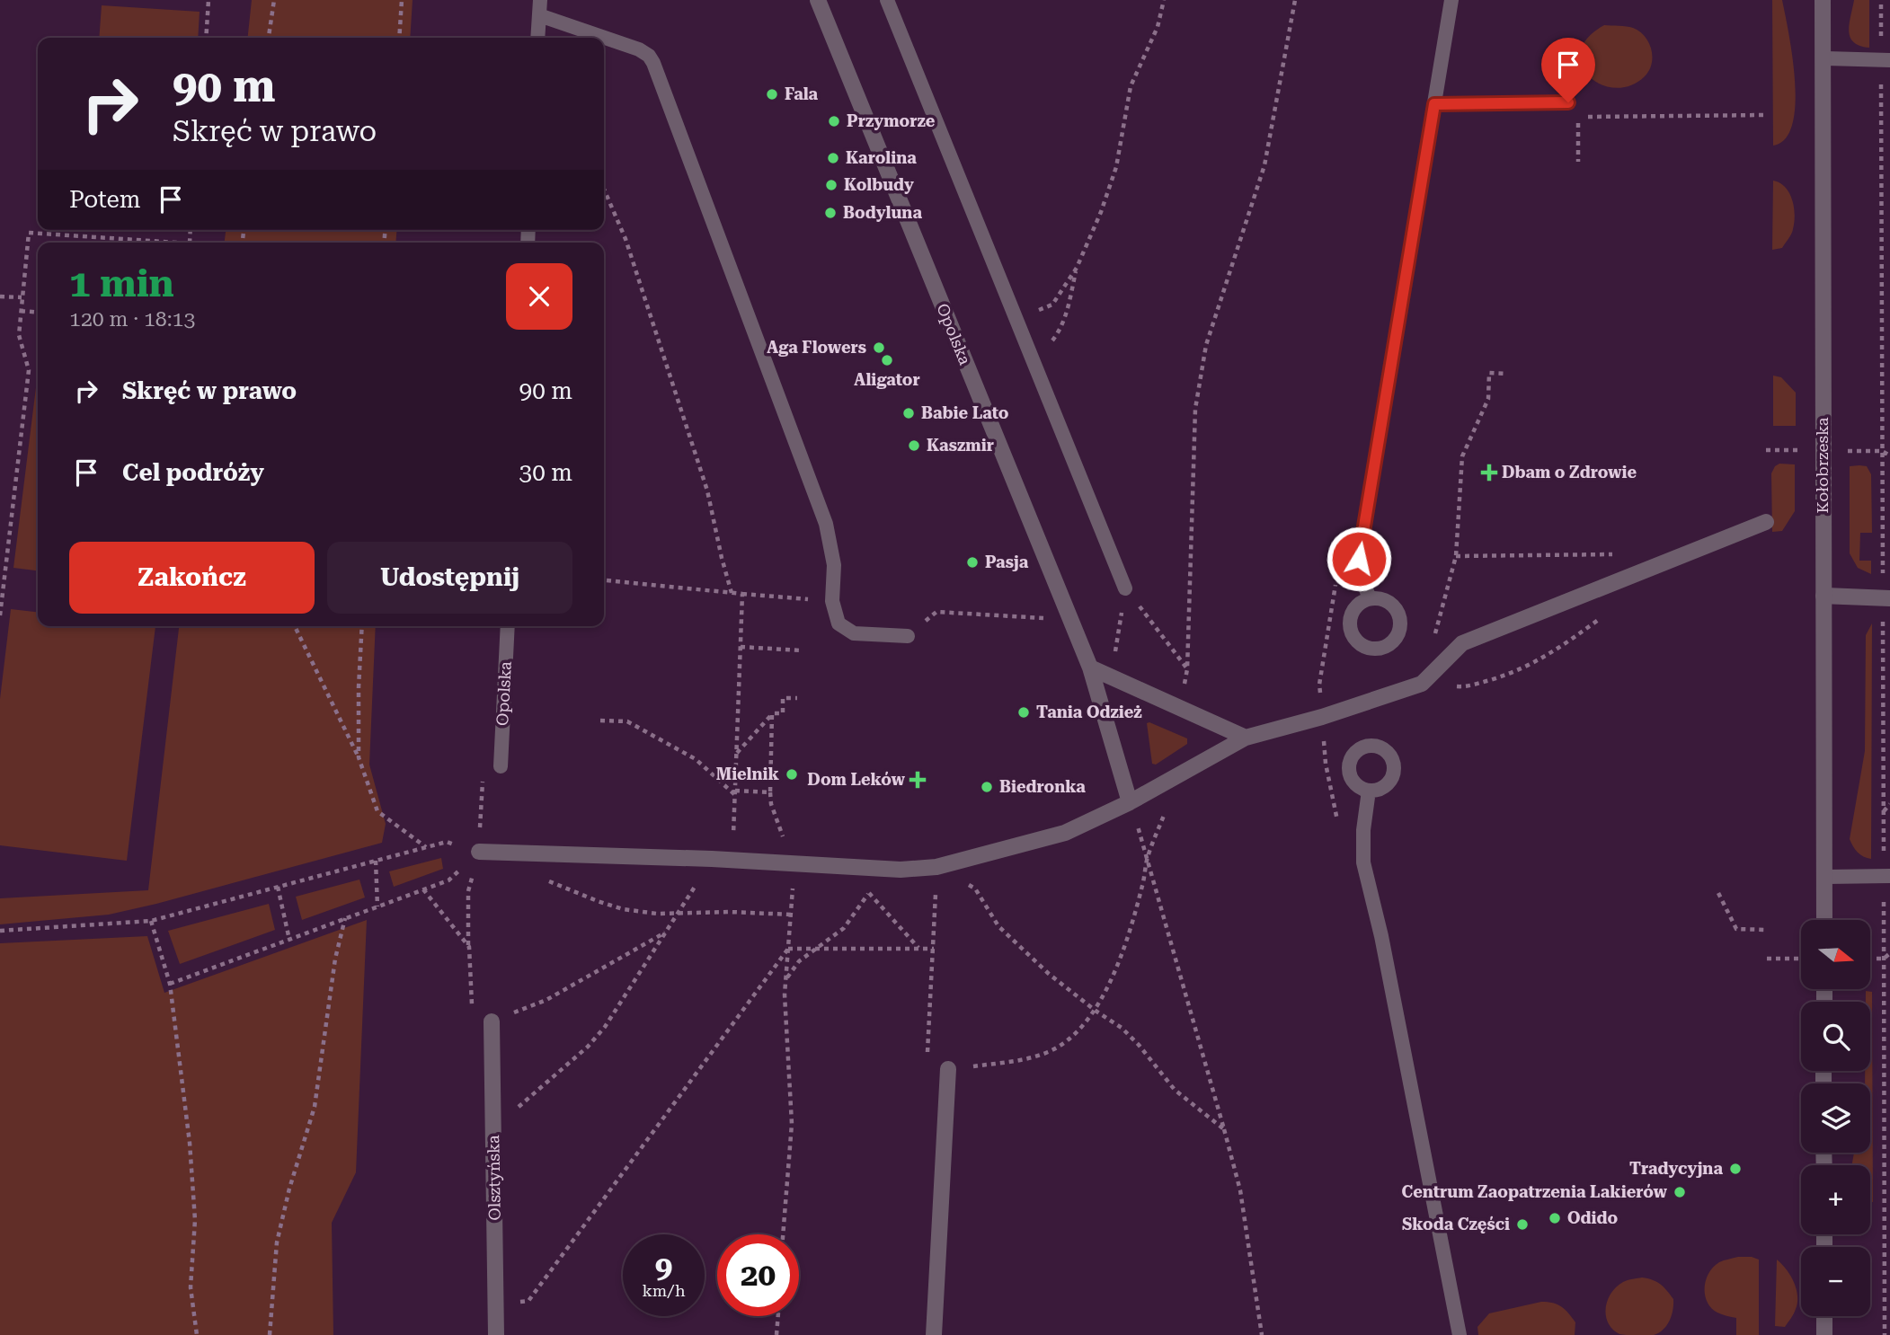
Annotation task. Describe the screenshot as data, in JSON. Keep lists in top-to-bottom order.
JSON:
{
  "streets": {
    "street": ["Opolska", "Kołobrzeska", "Olsztyńska"]
  },
  "places": {
    "other": [
      "Fala",
      "Przymorze",
      "Karolina",
      "Kolbudy",
      "Bodyluna",
      "Aga Flowers",
      "Aligator",
      "Babie Lato",
      "Kaszmir",
      "Pasja",
      "Tania Odzież",
      "Mielnik",
      "Biedronka",
      "Tradycyjna",
      "Centrum Zaopatrzenia Lakierów",
      "Odido",
      "Skoda Części"
    ],
    "health": ["Dbam o Zdrowie", "Dom Leków"]
  },
  "north": "right",
  "page": {
    "turn": ["90 m", "Skręć w prawo"],
    "then": "Potem",
    "heading": ["1 min", "120 m · 18:13"],
    "list": [
      {
        "name": "Skręć w prawo",
        "value": "90 m"
      },
      {
        "name": "Cel podróży",
        "value": "30 m"
      }
    ],
    "buttons": ["Zakończ", "Udostępnij"],
    "map_buttons": ["+", "−"],
    "speed": "9 km/h",
    "limit": "20"
  }
}
